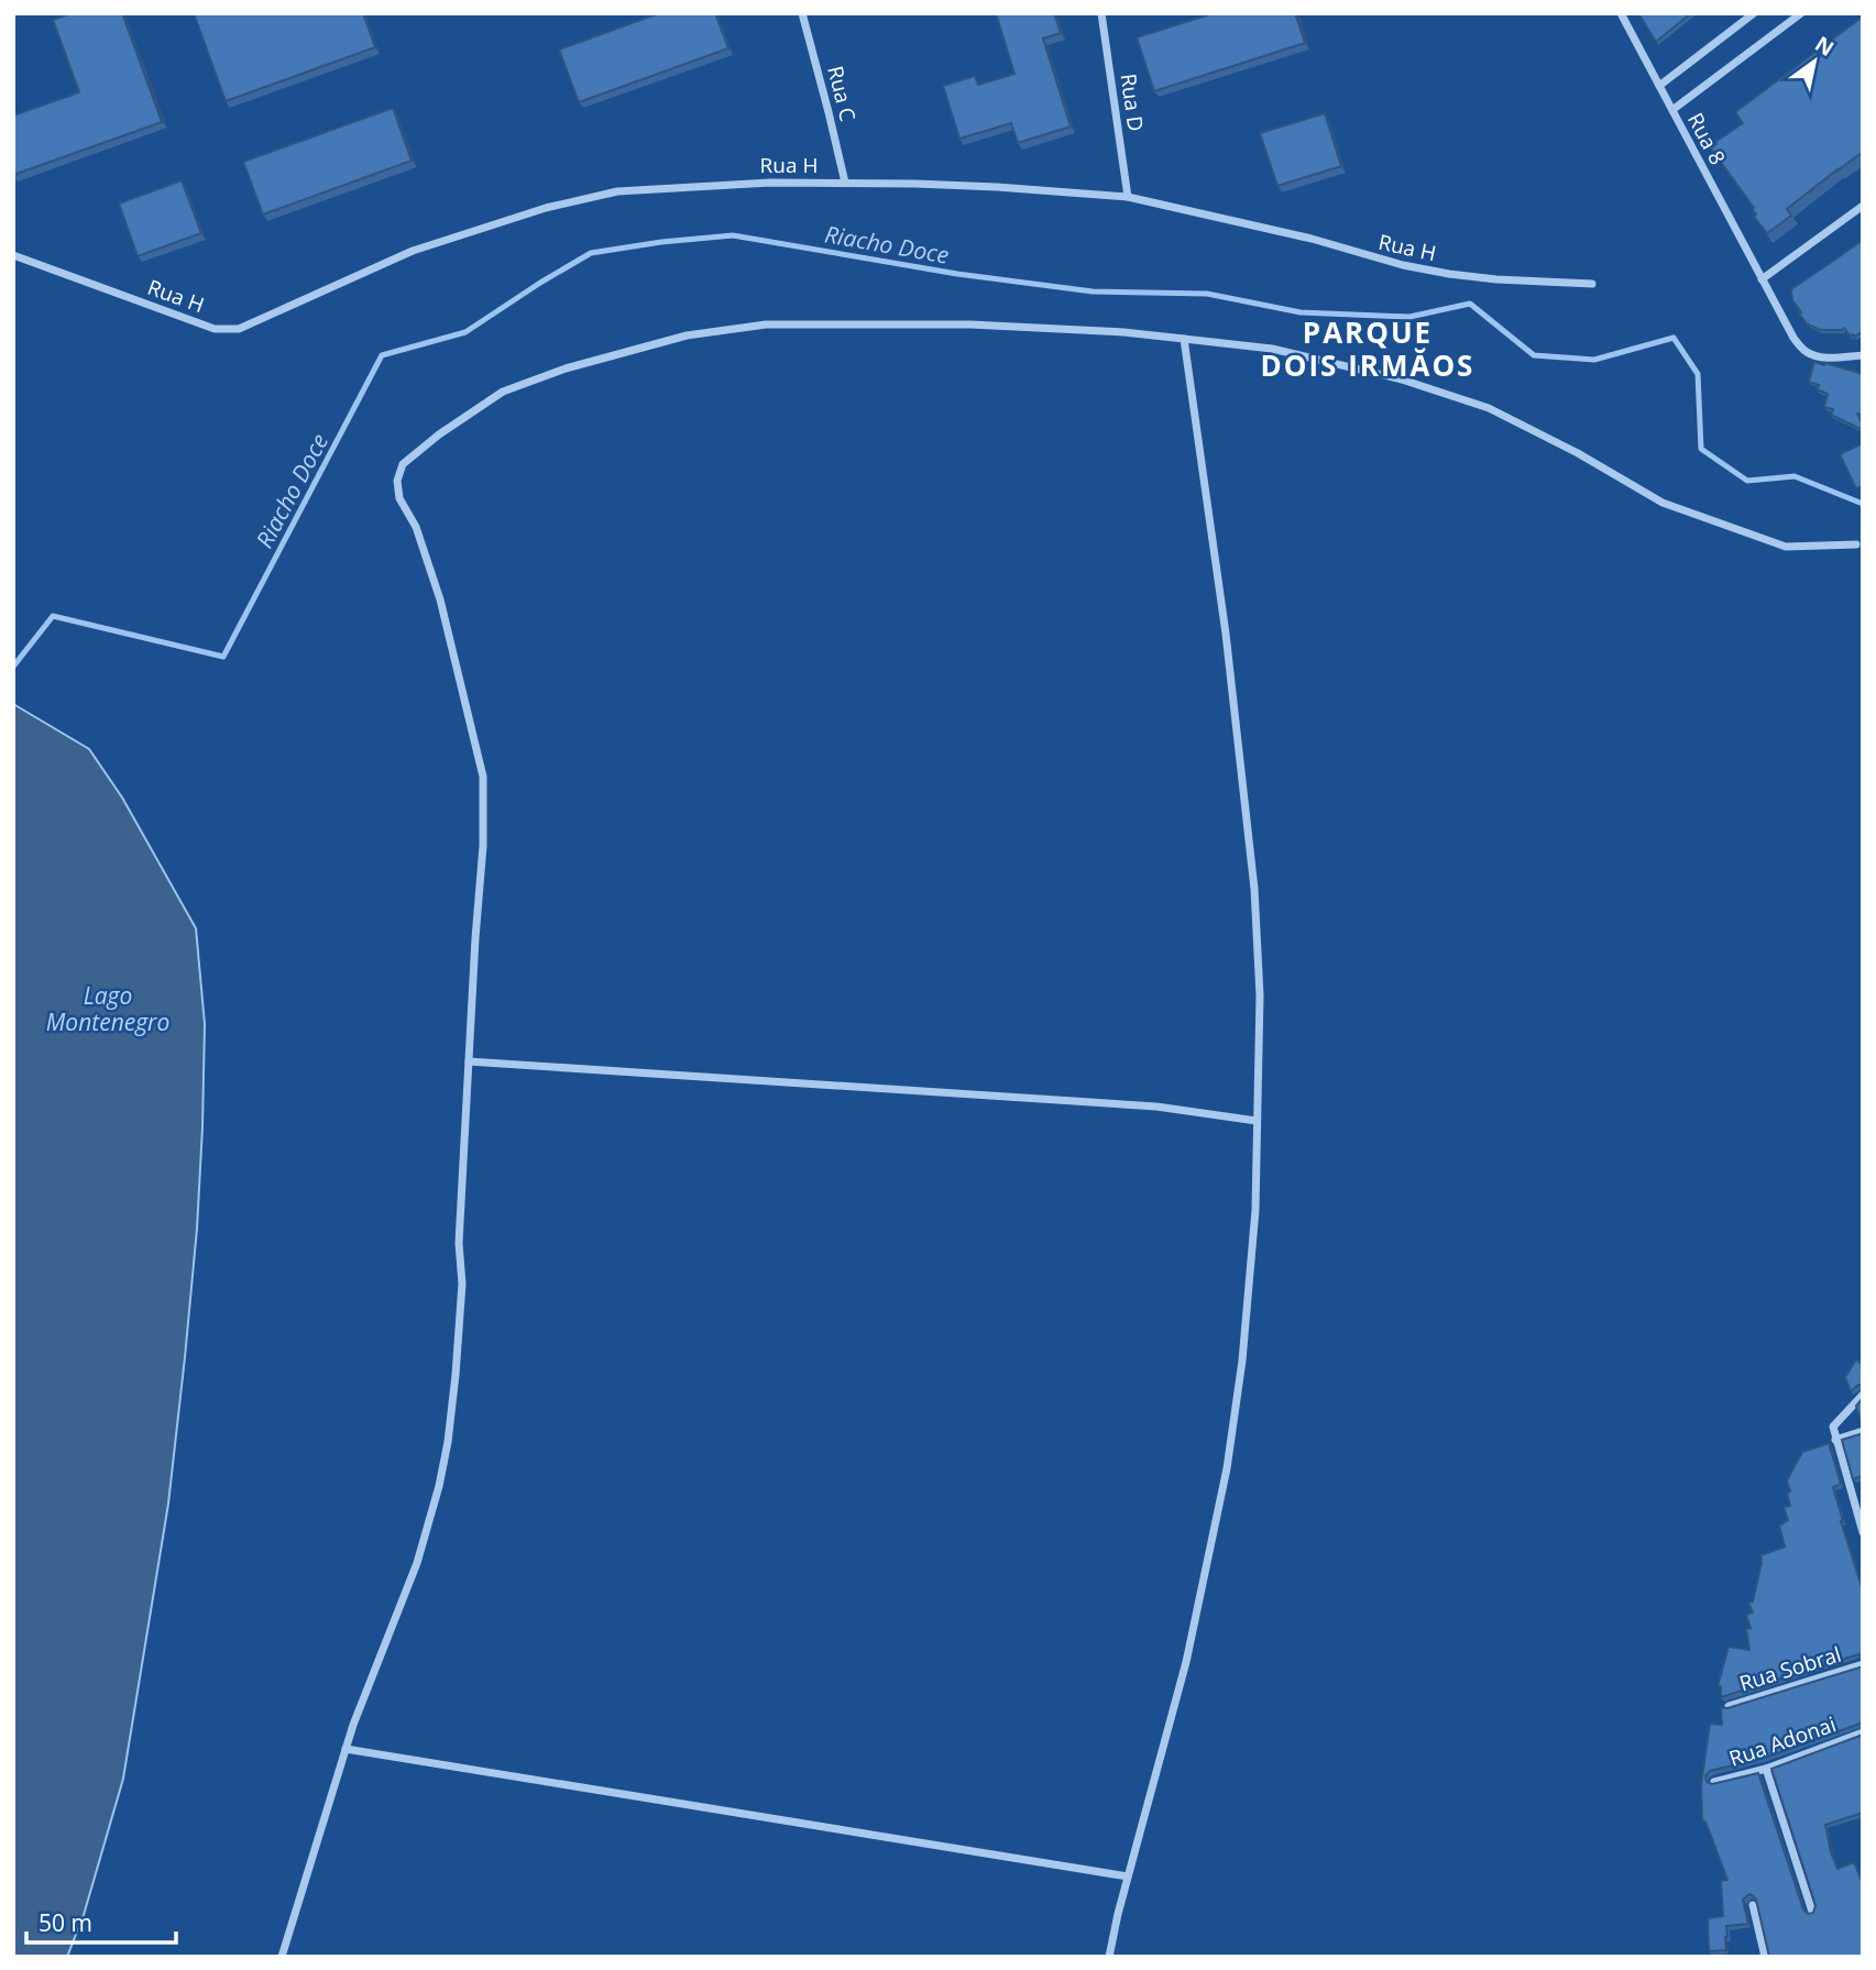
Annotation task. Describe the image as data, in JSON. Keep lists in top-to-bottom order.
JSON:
{
  "streets": {
    "street": [
      "Rua C",
      "Rua D",
      "Rua 8",
      "Rua H",
      "Rua Sobral",
      "Rua Adonai"
    ]
  },
  "crossings": [
    ["Rua C", "Rua H"],
    ["Rua D", "Rua H"]
  ],
  "districts": ["PARQUE DOIS IRMĂOS"],
  "water": ["Riacho Doce", "Lago Montenegro"],
  "scale_bar": "50 m",
  "north": "top right"
}
